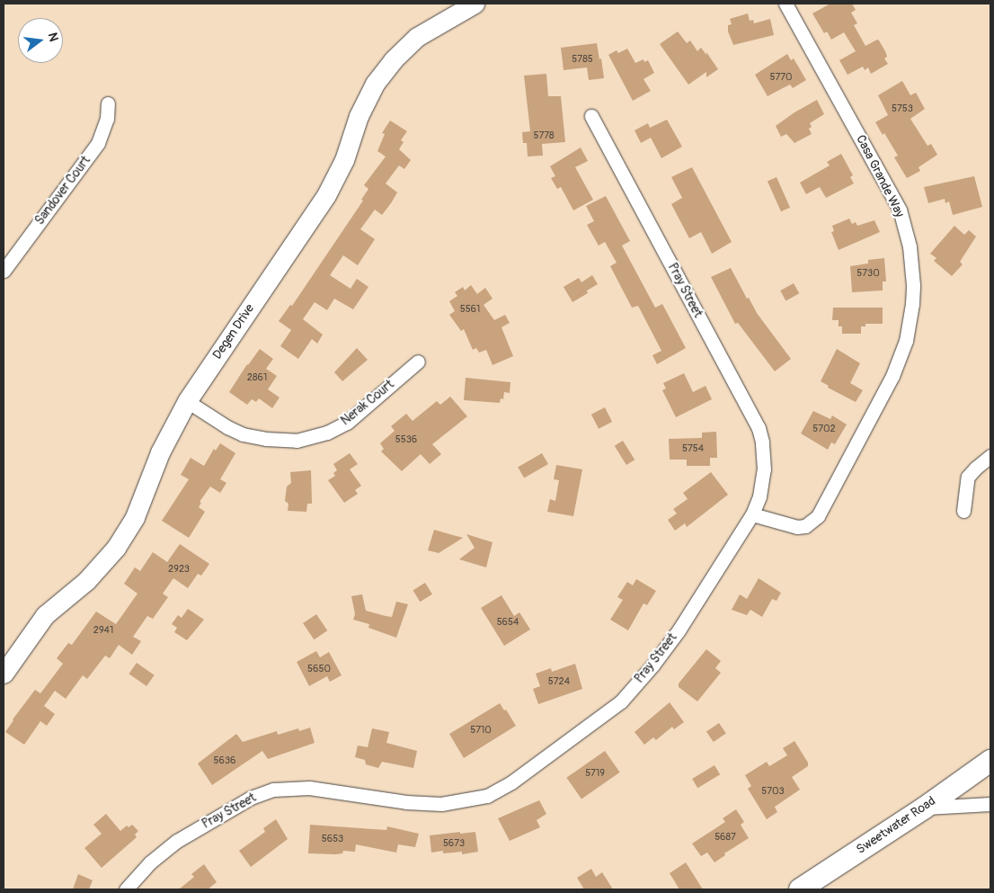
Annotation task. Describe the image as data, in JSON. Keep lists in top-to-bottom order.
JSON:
{
  "streets": {
    "main road": ["Sweetwater Road"],
    "street": [
      "Casa Grande Way",
      "Sandover Court",
      "Pray Street",
      "Degen Drive",
      "Nerak Court"
    ]
  },
  "crossings": [
    ["Casa Grande Way", "Pray Street"],
    ["Degen Drive", "Nerak Court"]
  ],
  "house_numbers": [
    "5785",
    "5770",
    "5753",
    "5778",
    "5730",
    "5561",
    "2861",
    "5702",
    "5536",
    "5754",
    "2923",
    "5654",
    "2941",
    "5650",
    "5724",
    "5710",
    "5636",
    "5719",
    "5703",
    "5687",
    "5653",
    "5673"
  ],
  "north": "right"
}
